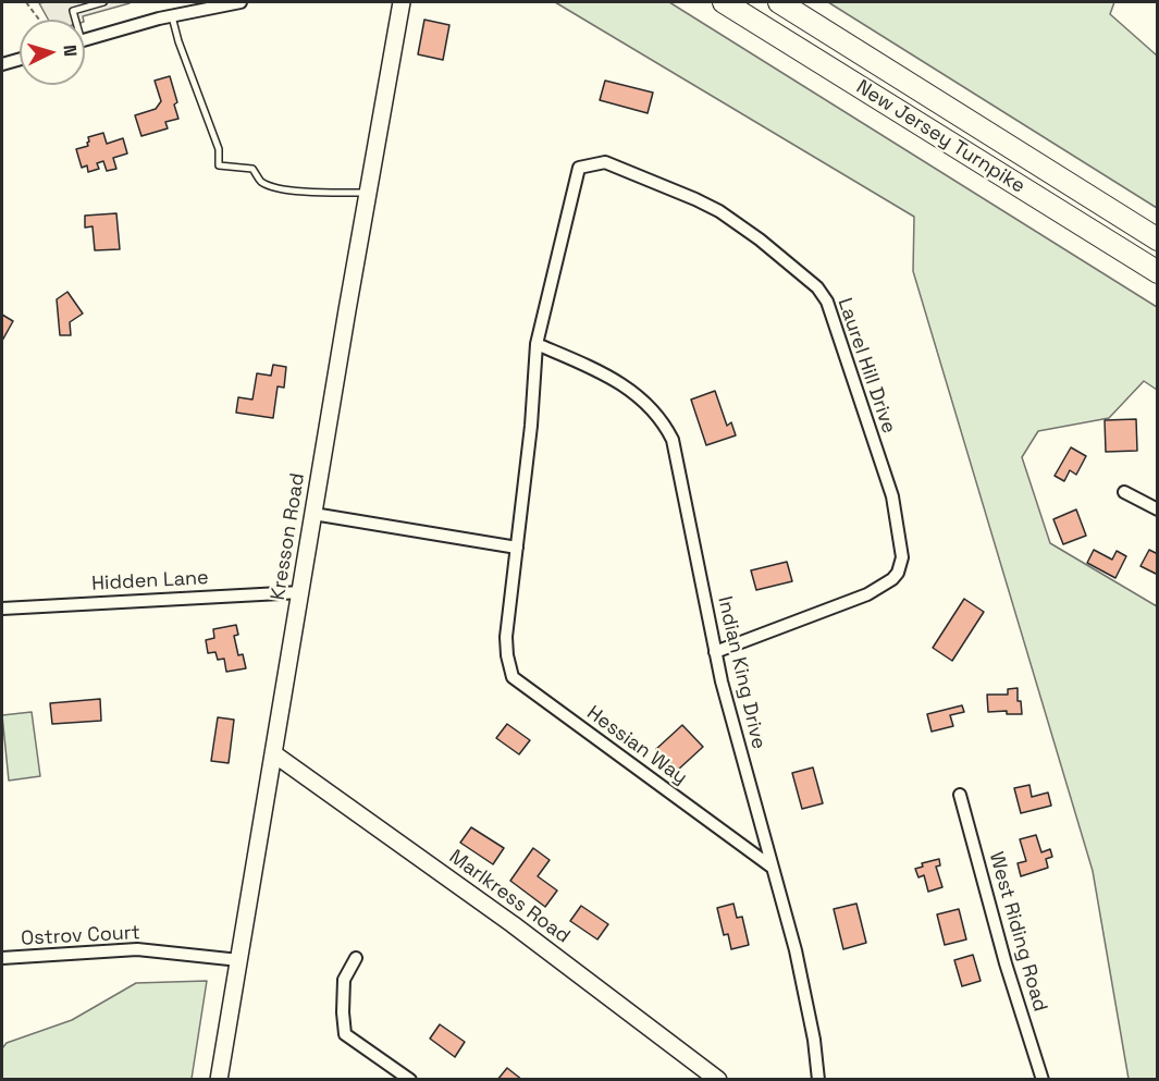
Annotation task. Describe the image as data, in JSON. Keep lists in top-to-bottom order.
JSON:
{
  "streets": {
    "highway": ["New Jersey Turnpike"],
    "street": [
      "Laurel Hill Drive",
      "Kresson Road",
      "Hidden Lane",
      "Indian King Drive",
      "Hessian Way",
      "Marlkress Road",
      "West Riding Road",
      "Ostrov Court"
    ]
  },
  "crossings": [
    ["Laurel Hill Drive", "Indian King Drive"],
    ["Laurel Hill Drive", "Hessian Way"],
    ["Kresson Road", "Hidden Lane"],
    ["Kresson Road", "Marlkress Road"],
    ["Kresson Road", "Ostrov Court"],
    ["Indian King Drive", "Hessian Way"]
  ],
  "north": "right"
}
